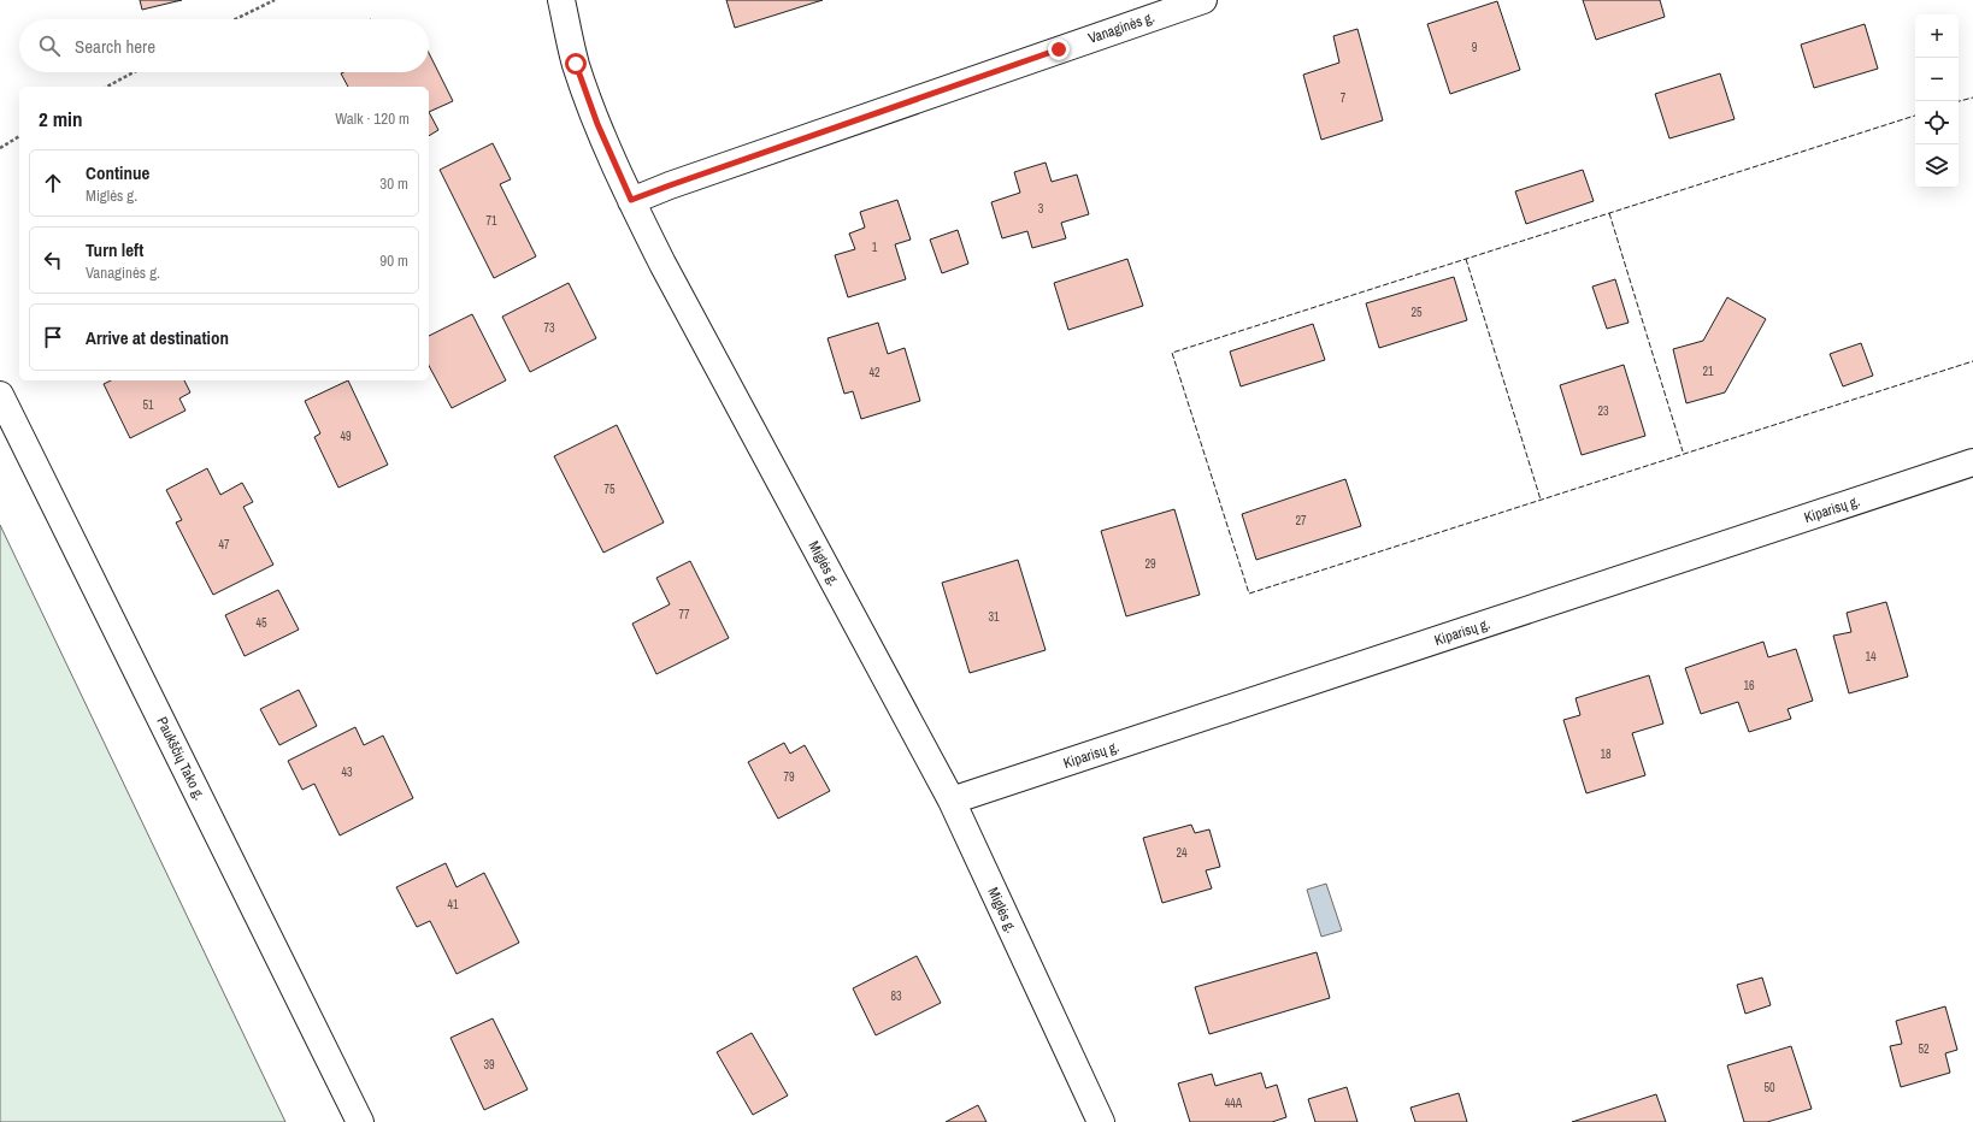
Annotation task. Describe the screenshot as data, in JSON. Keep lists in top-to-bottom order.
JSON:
{
  "streets": {
    "street": [
      "Vanaginės g.",
      "Kiparisų g.",
      "Miglės g.",
      "Paukščių Tako g."
    ]
  },
  "crossings": [
    ["Vanaginės g.", "Miglės g."],
    ["Kiparisų g.", "Miglės g."]
  ],
  "house_numbers": [
    "9",
    "7",
    "3",
    "71",
    "1",
    "25",
    "73",
    "21",
    "42",
    "51",
    "23",
    "49",
    "75",
    "27",
    "47",
    "29",
    "77",
    "31",
    "45",
    "14",
    "16",
    "18",
    "43",
    "79",
    "24",
    "41",
    "83",
    "52",
    "39",
    "50",
    "44A"
  ],
  "page": {
    "map_buttons": ["+", "−"],
    "search": "Search here",
    "heading": ["2 min", "Walk · 120 m"],
    "list": [
      ["Continue", "Miglės g.", "30 m"],
      ["Turn left", "Vanaginės g.", "90 m"],
      "Arrive at destination"
    ]
  }
}
